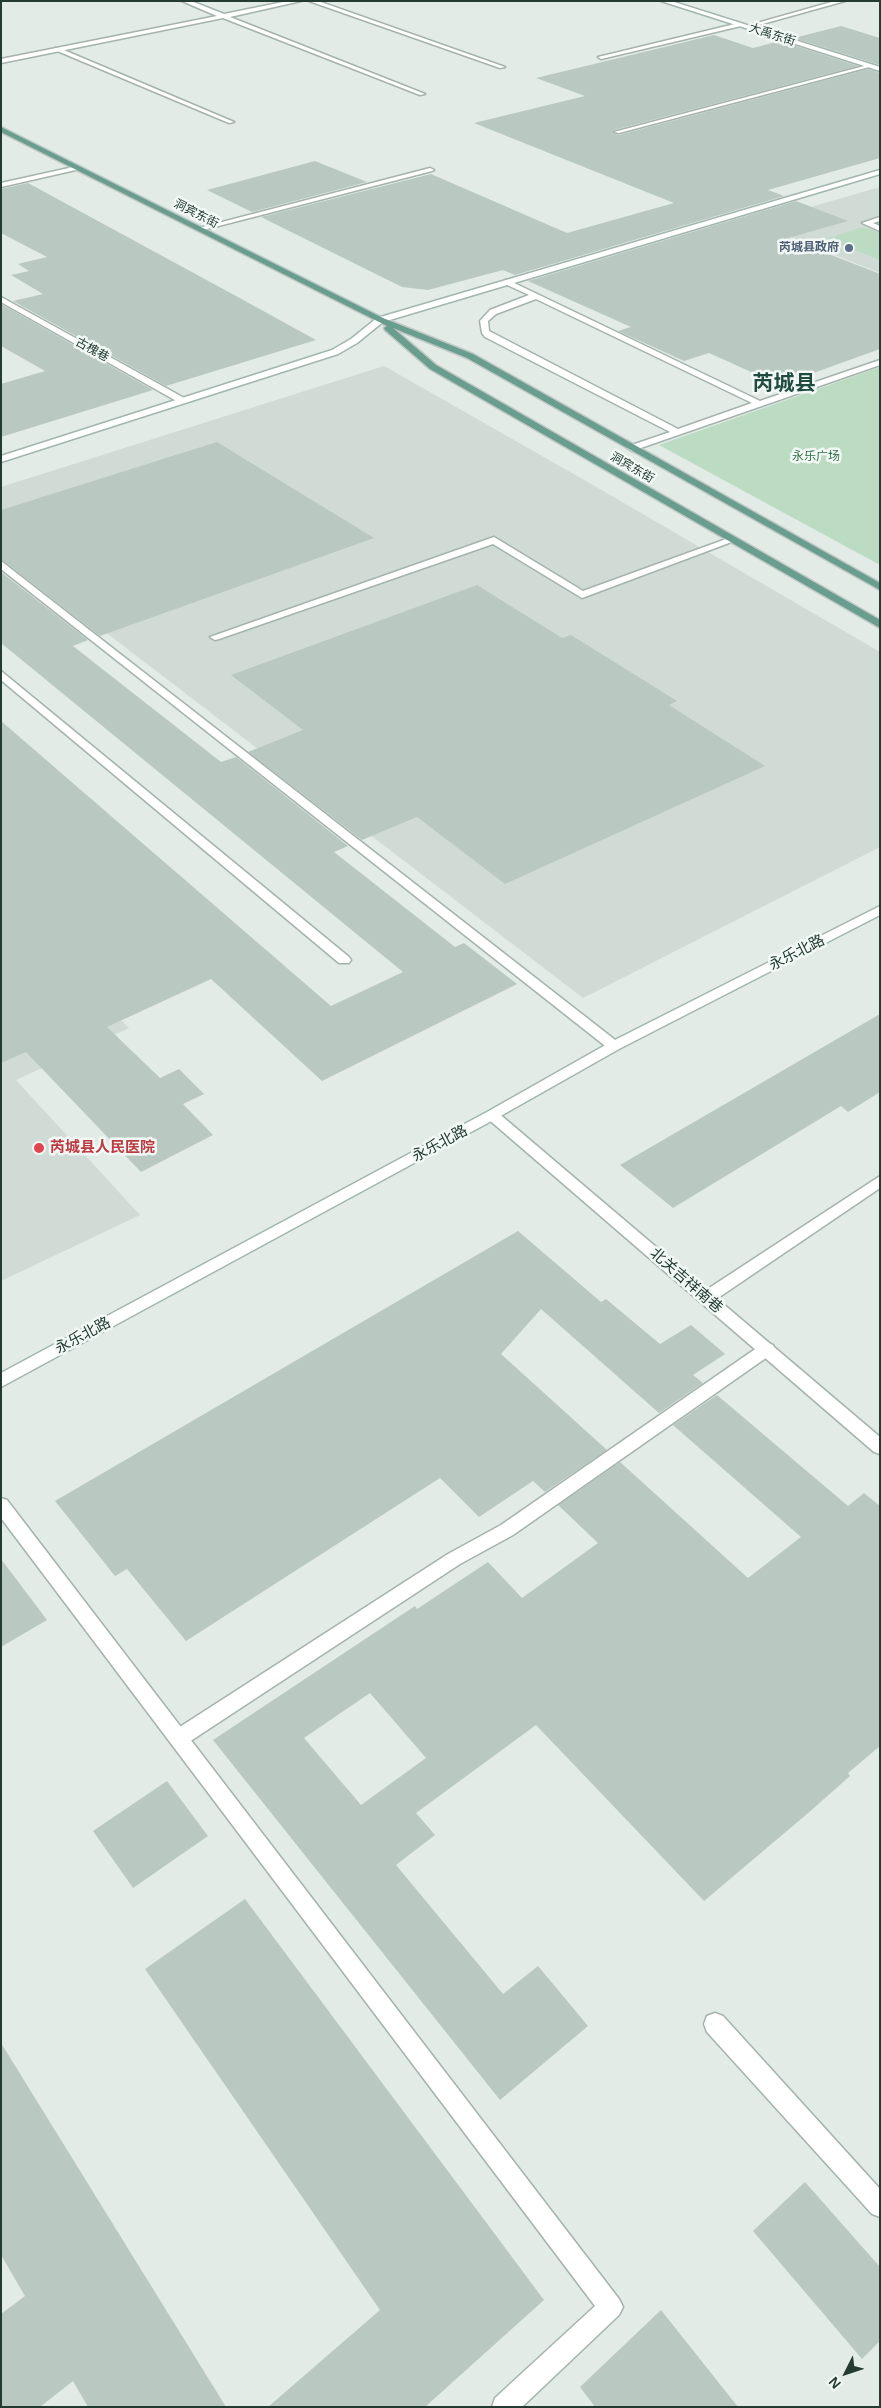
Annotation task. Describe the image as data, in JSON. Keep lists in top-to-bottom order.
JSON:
{
  "streets": {
    "main road": ["洞宾东街"],
    "street": [
      "大禹东街",
      "古槐巷",
      "永乐北路",
      "北关吉祥南巷"
    ]
  },
  "crossings": [
    ["永乐北路", "北关吉祥南巷"]
  ],
  "districts": ["芮城县"],
  "parks": ["永乐广场"],
  "places": ["芮城县政府", "芮城县人民医院"],
  "north": "bottom left"
}
